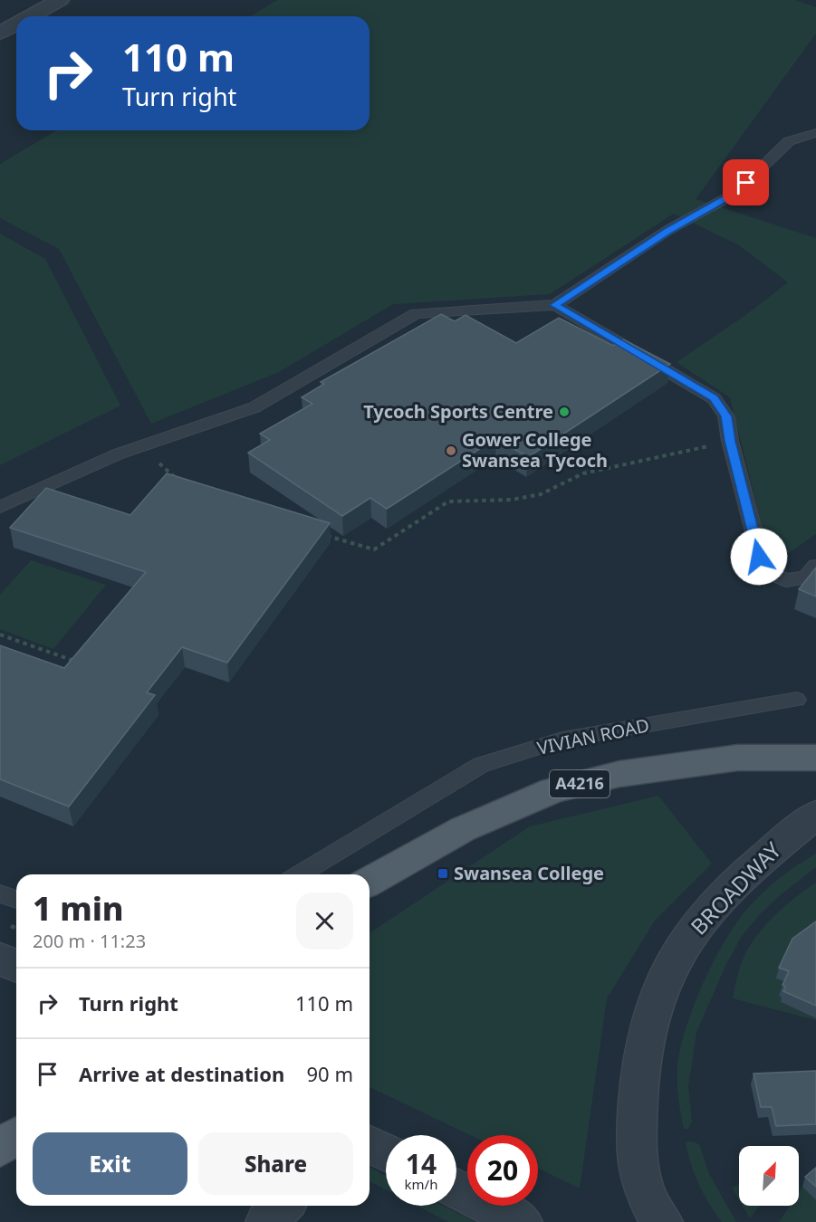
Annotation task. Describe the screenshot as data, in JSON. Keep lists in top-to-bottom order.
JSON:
{
  "streets": {
    "main road": ["A4216"],
    "street": ["BROADWAY"],
    "lane": ["VIVIAN ROAD"]
  },
  "places": {
    "other": ["Tycoch Sports Centre", "Gower College Swansea Tycoch"],
    "transit": ["Swansea College"]
  },
  "north": "top right",
  "page": {
    "turn": ["110 m", "Turn right"],
    "heading": ["1 min", "200 m · 11:23"],
    "list": [
      {
        "name": "Turn right",
        "value": "110 m"
      },
      {
        "name": "Arrive at destination",
        "value": "90 m"
      }
    ],
    "buttons": ["Exit", "Share"],
    "speed": "14 km/h",
    "limit": "20"
  }
}
